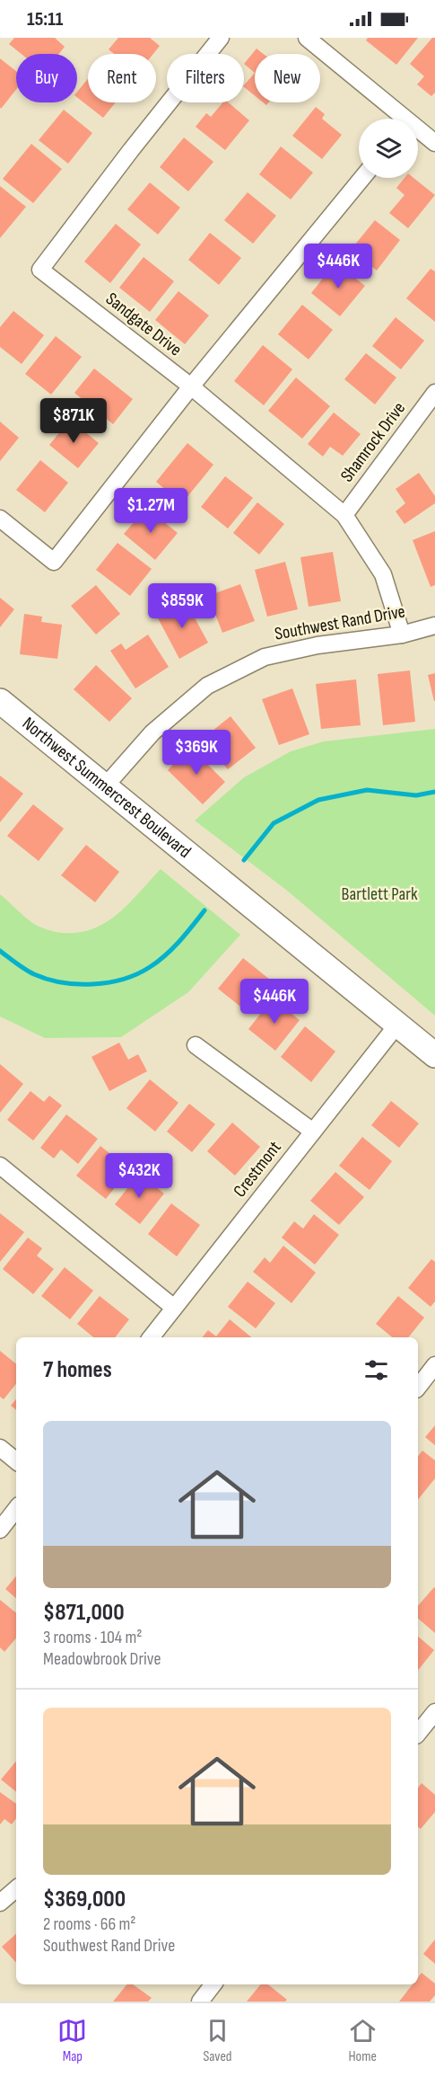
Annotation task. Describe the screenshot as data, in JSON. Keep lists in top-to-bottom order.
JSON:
{
  "streets": {
    "street": [
      "Sandgate Drive",
      "Shamrock Drive",
      "Southwest Rand Drive",
      "Northwest Summercrest Boulevard",
      "Crestmont"
    ]
  },
  "crossings": [
    ["Sandgate Drive", "Shamrock Drive"],
    ["Sandgate Drive", "Southwest Rand Drive"],
    ["Southwest Rand Drive", "Northwest Summercrest Boulevard"],
    ["Northwest Summercrest Boulevard", "Crestmont"]
  ],
  "parks": ["Bartlett Park"],
  "page": {
    "status": "15:11",
    "chip": [
      "Buy",
      "Rent",
      "Filters",
      "New"
    ],
    "price": [
      "$446K",
      "$871K",
      "$1.27M",
      "$859K",
      "$369K",
      "$446K",
      "$432K"
    ],
    "heading": "7 homes",
    "list": [
      {
        "name": "$871,000",
        "note": "3 rooms · 104 m² · Meadowbrook Drive"
      },
      {
        "name": "$369,000",
        "note": "2 rooms · 66 m² · Southwest Rand Drive"
      }
    ],
    "tabs": ["Map", "Saved", "Home"]
  }
}
